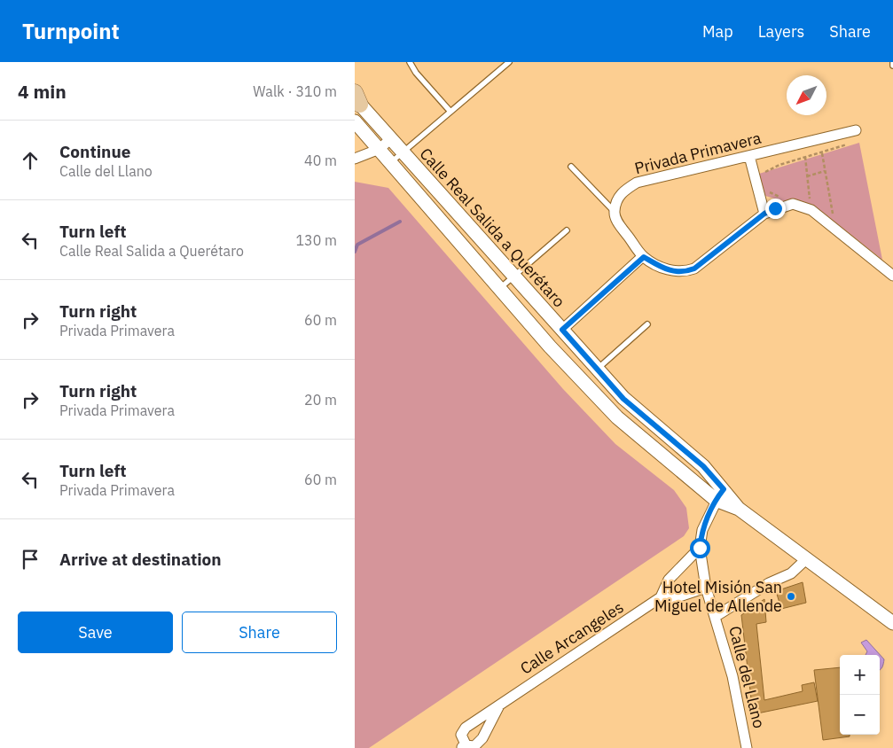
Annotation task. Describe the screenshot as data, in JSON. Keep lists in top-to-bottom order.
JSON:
{
  "streets": {
    "street": [
      "Privada Primavera",
      "Calle Real Salida a Querétaro",
      "Calle Arcangeles",
      "Calle del Llano"
    ]
  },
  "crossings": [
    ["Calle Real Salida a Querétaro", "Calle del Llano"],
    ["Calle Arcangeles", "Calle del Llano"]
  ],
  "places": ["Hotel Misión San Miguel de Allende"],
  "north": "bottom left",
  "page": {
    "header": "Turnpoint",
    "nav": ["Map", "Layers", "Share"],
    "heading": ["4 min", "Walk · 310 m"],
    "list": [
      ["Continue", "Calle del Llano", "40 m"],
      ["Turn left", "Calle Real Salida a Querétaro", "130 m"],
      ["Turn right", "Privada Primavera", "60 m"],
      ["Turn right", "Privada Primavera", "20 m"],
      ["Turn left", "Privada Primavera", "60 m"],
      "Arrive at destination"
    ],
    "buttons": ["Save", "Share"],
    "map_buttons": ["+", "−"]
  }
}
